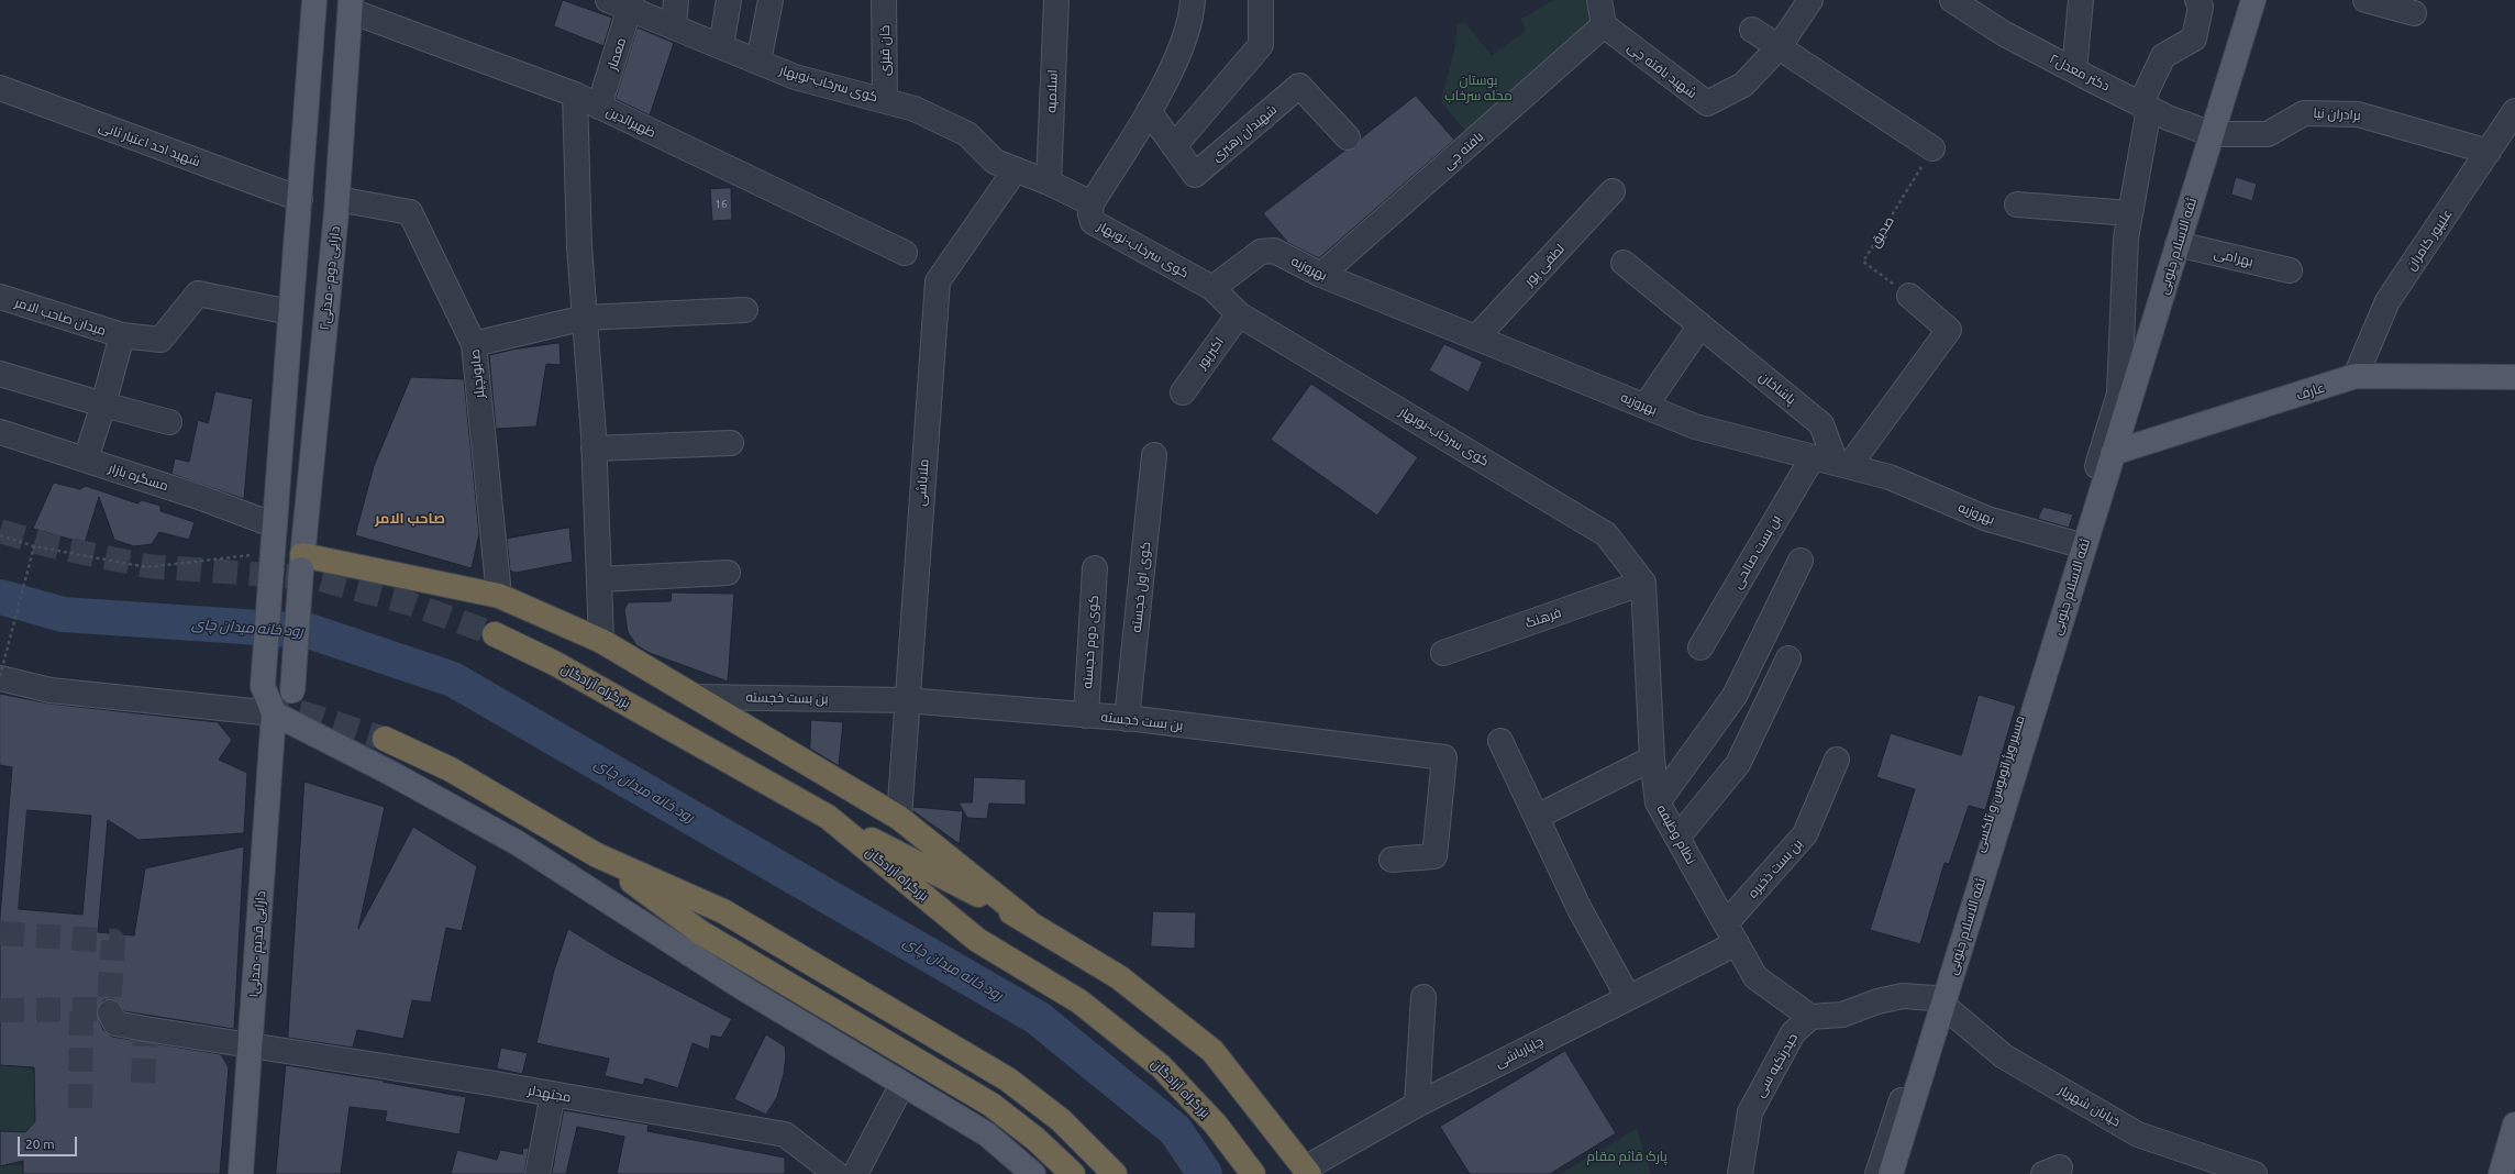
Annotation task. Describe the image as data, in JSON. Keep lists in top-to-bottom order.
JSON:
{
  "streets": {
    "highway": ["بزرگراه آزادگان"],
    "main road": [
      "ثقه الاسلام جنوبی",
      "دارایی دوم - مدنی۲",
      "عارف",
      "دارایی قدیم - مدنی۱"
    ],
    "street": [
      "خان قیزی",
      "معمار",
      "شهید بافته چی",
      "دکتر معدل۲",
      "کوی سرخاب-نوبهار",
      "اسلامیه",
      "برادران نیا",
      "ظهیرالدین",
      "شهیدان رهبری",
      "شهید احد اعتبار ثانی",
      "بافته چی",
      "علیپور کامران",
      "بهرامی",
      "لطفی پور",
      "بهروزیه",
      "میدان صاحب الامر",
      "اکبرپور",
      "صابونچیلر",
      "پاشاخان",
      "مسگره بازار",
      "ملاباشی",
      "بن بست صالحی",
      "کوی اول خجسته",
      "فرهنگ",
      "کوی دوم خجسته",
      "بن بست خجسته",
      "نظام وظیفه",
      "بن بست ذخیره",
      "چاپارباشی",
      "حیدرتکیه سی",
      "مجتهدلر",
      "خیابان شهریار"
    ],
    "path": ["صدیق"]
  },
  "crossings": [
    ["خان قیزی", "کوی سرخاب-نوبهار"],
    ["معمار", "کوی سرخاب-نوبهار"],
    ["معمار", "ظهیرالدین"],
    ["شهید بافته چی", "بافته چی"],
    ["دکتر معدل۲", "برادران نیا"],
    ["دکتر معدل۲", "ثقه الاسلام جنوبی"],
    ["کوی سرخاب-نوبهار", "اسلامیه"],
    ["کوی سرخاب-نوبهار", "بهروزیه"],
    ["کوی سرخاب-نوبهار", "اکبرپور"],
    ["کوی سرخاب-نوبهار", "ملاباشی"],
    ["کوی سرخاب-نوبهار", "فرهنگ"],
    ["کوی سرخاب-نوبهار", "نظام وظیفه"],
    ["برادران نیا", "علیپور کامران"],
    ["برادران نیا", "ثقه الاسلام جنوبی"],
    ["ظهیرالدین", "دارایی دوم - مدنی۲"],
    ["بافته چی", "بهروزیه"],
    ["علیپور کامران", "عارف"],
    ["ثقه الاسلام جنوبی", "بهرامی"],
    ["ثقه الاسلام جنوبی", "بهروزیه"],
    ["ثقه الاسلام جنوبی", "عارف"],
    ["ثقه الاسلام جنوبی", "خیابان شهریار"],
    ["لطفی پور", "بهروزیه"],
    ["بهروزیه", "پاشاخان"],
    ["بهروزیه", "بن بست صالحی"],
    ["دارایی دوم - مدنی۲", "صابونچیلر"],
    ["دارایی دوم - مدنی۲", "دارایی قدیم - مدنی۱"],
    ["میدان صاحب الامر", "مسگره بازار"],
    ["ملاباشی", "بن بست خجسته"],
    ["کوی اول خجسته", "بن بست خجسته"],
    ["فرهنگ", "نظام وظیفه"],
    ["کوی دوم خجسته", "بن بست خجسته"],
    ["نظام وظیفه", "بن بست ذخیره"],
    ["نظام وظیفه", "چاپارباشی"],
    ["نظام وظیفه", "حیدرتکیه سی"],
    ["بن بست ذخیره", "چاپارباشی"],
    ["دارایی قدیم - مدنی۱", "مجتهدلر"]
  ],
  "districts": ["صاحب الامر"],
  "water": ["رود خانه میدان چای"],
  "parks": ["بوستان محله سرخاب", "پارک قائم مقام"],
  "house_numbers": ["16"],
  "scale_bar": "20 m"
}
